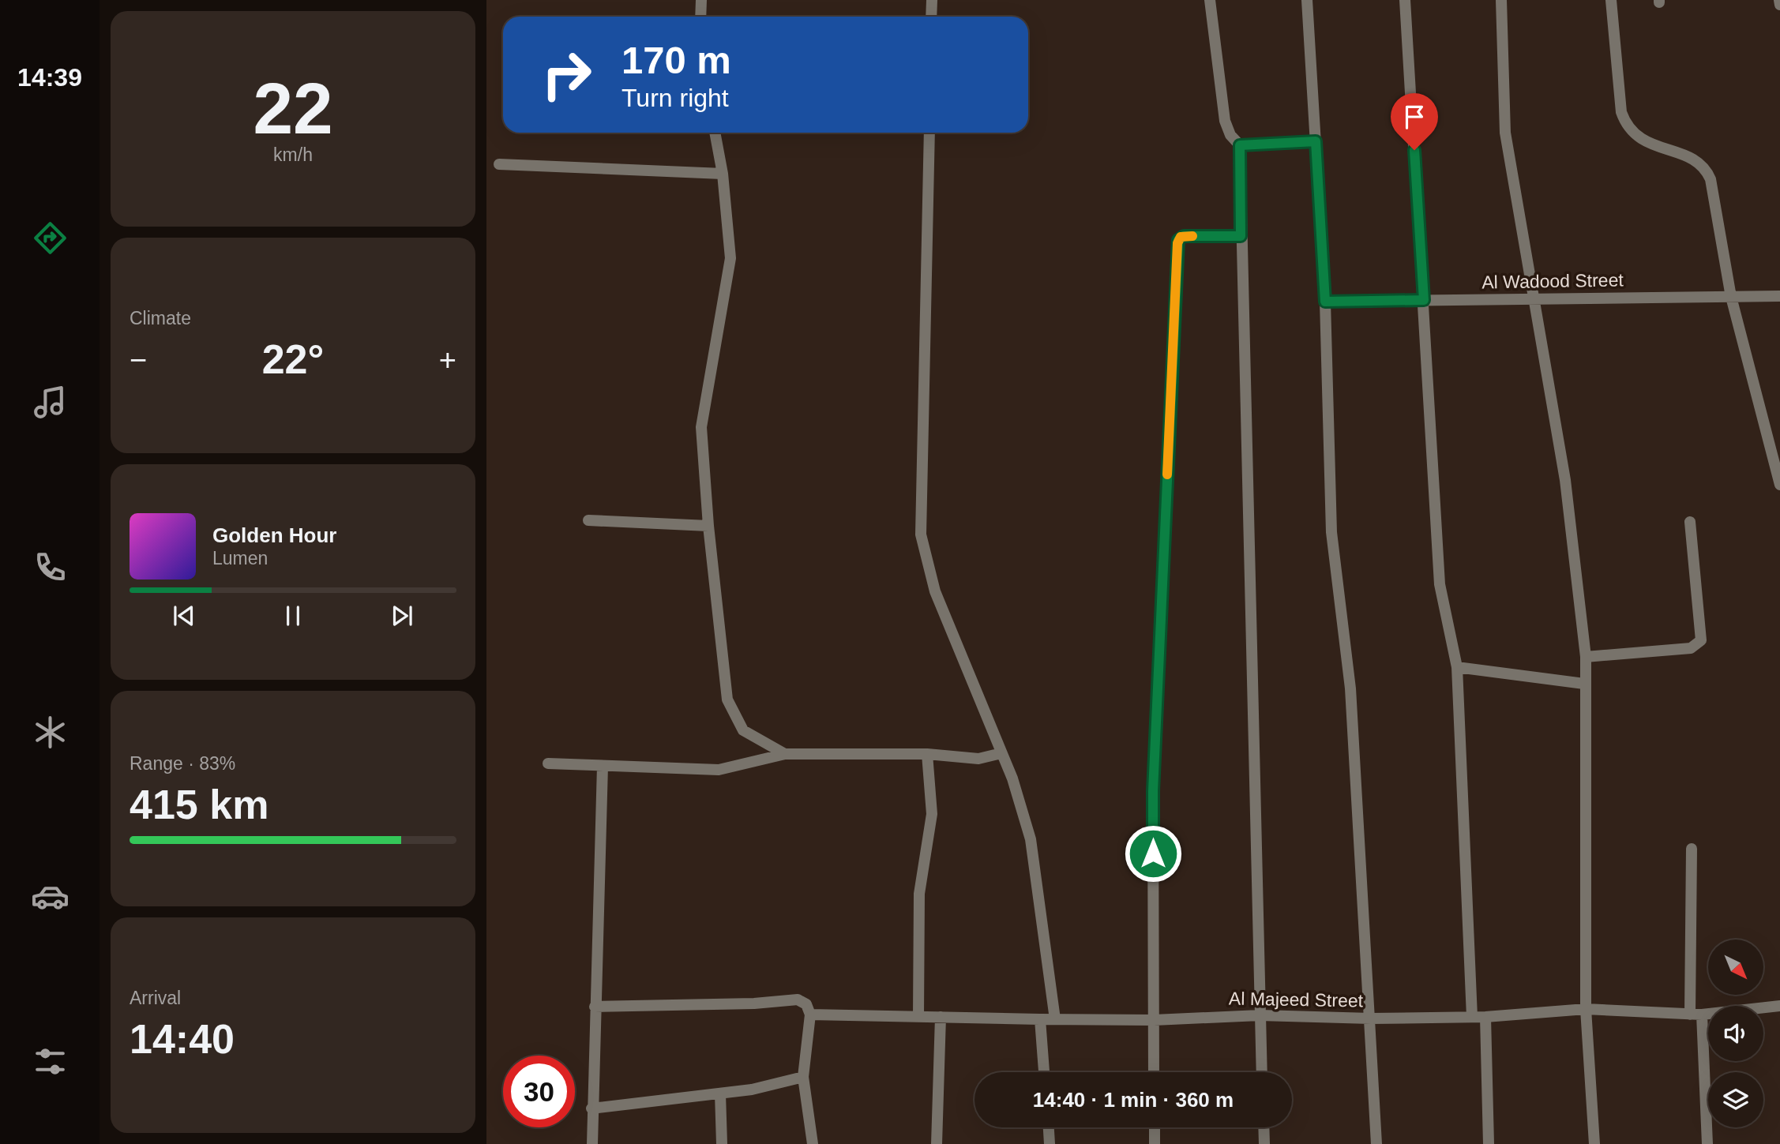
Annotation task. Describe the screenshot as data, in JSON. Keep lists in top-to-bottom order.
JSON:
{
  "streets": {
    "street": ["Al Wadood Street", "Al Majeed Street"]
  },
  "north": "bottom right",
  "page": {
    "tabs": "14:39",
    "tile": [
      ["22", "km/h"],
      "Climate",
      ["Range · 83%", "415 km"],
      ["Arrival", "14:40"]
    ],
    "turn": ["170 m", "Turn right"],
    "heat": ["−", "22°", "+"],
    "song": ["Golden Hour", "Lumen"],
    "limit": "30",
    "trip": "14:40 · 1 min · 360 m"
  }
}
